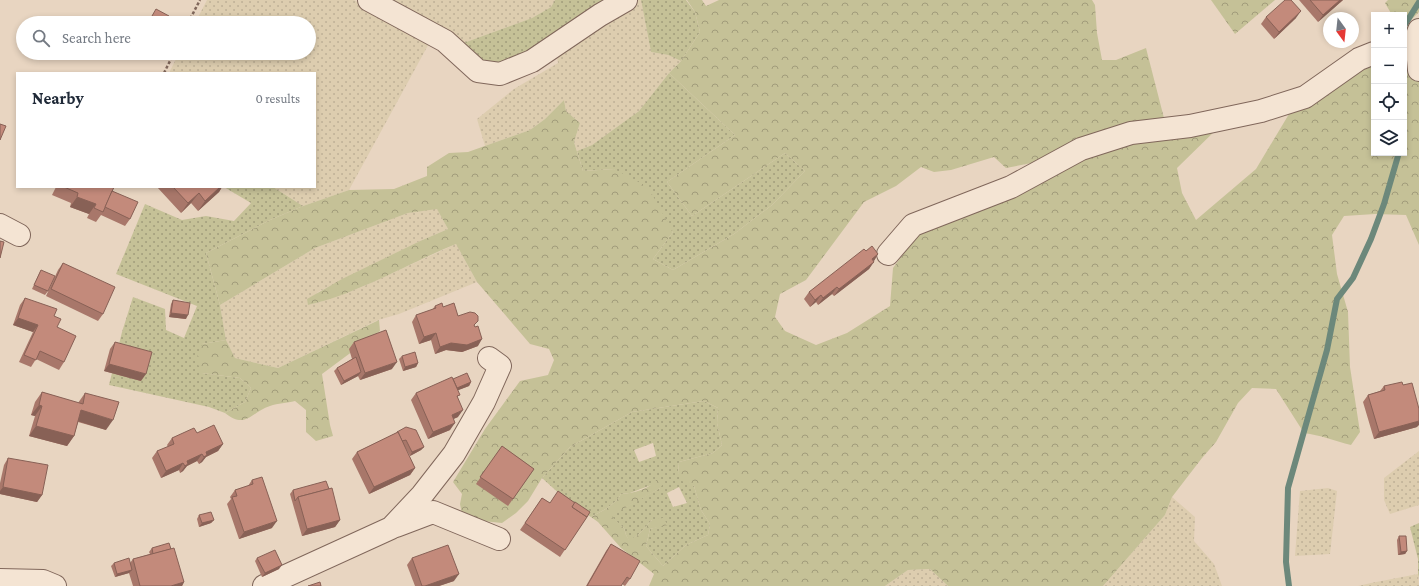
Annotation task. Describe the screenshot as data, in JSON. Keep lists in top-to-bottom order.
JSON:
{
  "north": "bottom",
  "page": {
    "map_buttons": ["+", "−"],
    "search": "Search here",
    "heading": ["Nearby", "0 results"]
  }
}
